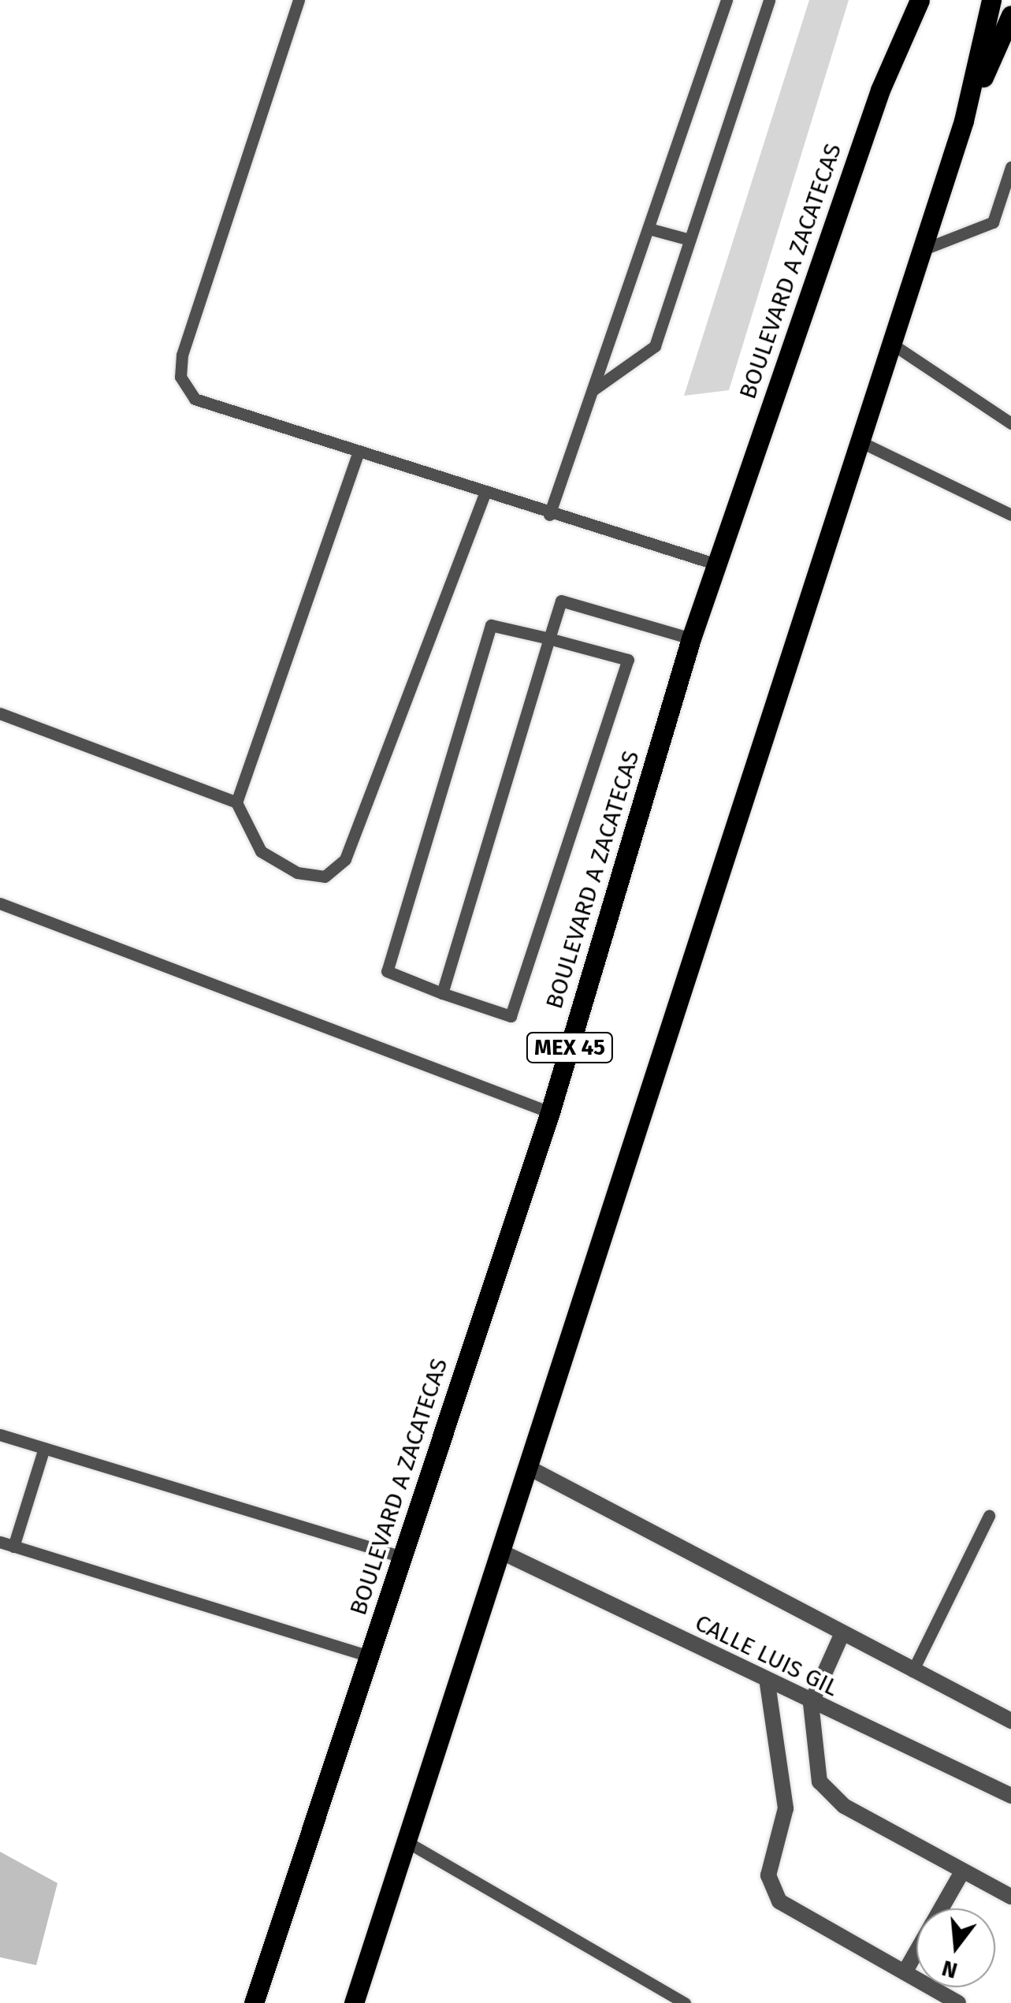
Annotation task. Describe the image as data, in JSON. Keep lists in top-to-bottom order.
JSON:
{
  "streets": {
    "main road": ["BOULEVARD A ZACATECAS", "MEX 45"],
    "street": ["CALLE LUIS GIL"]
  },
  "north": "bottom"
}
